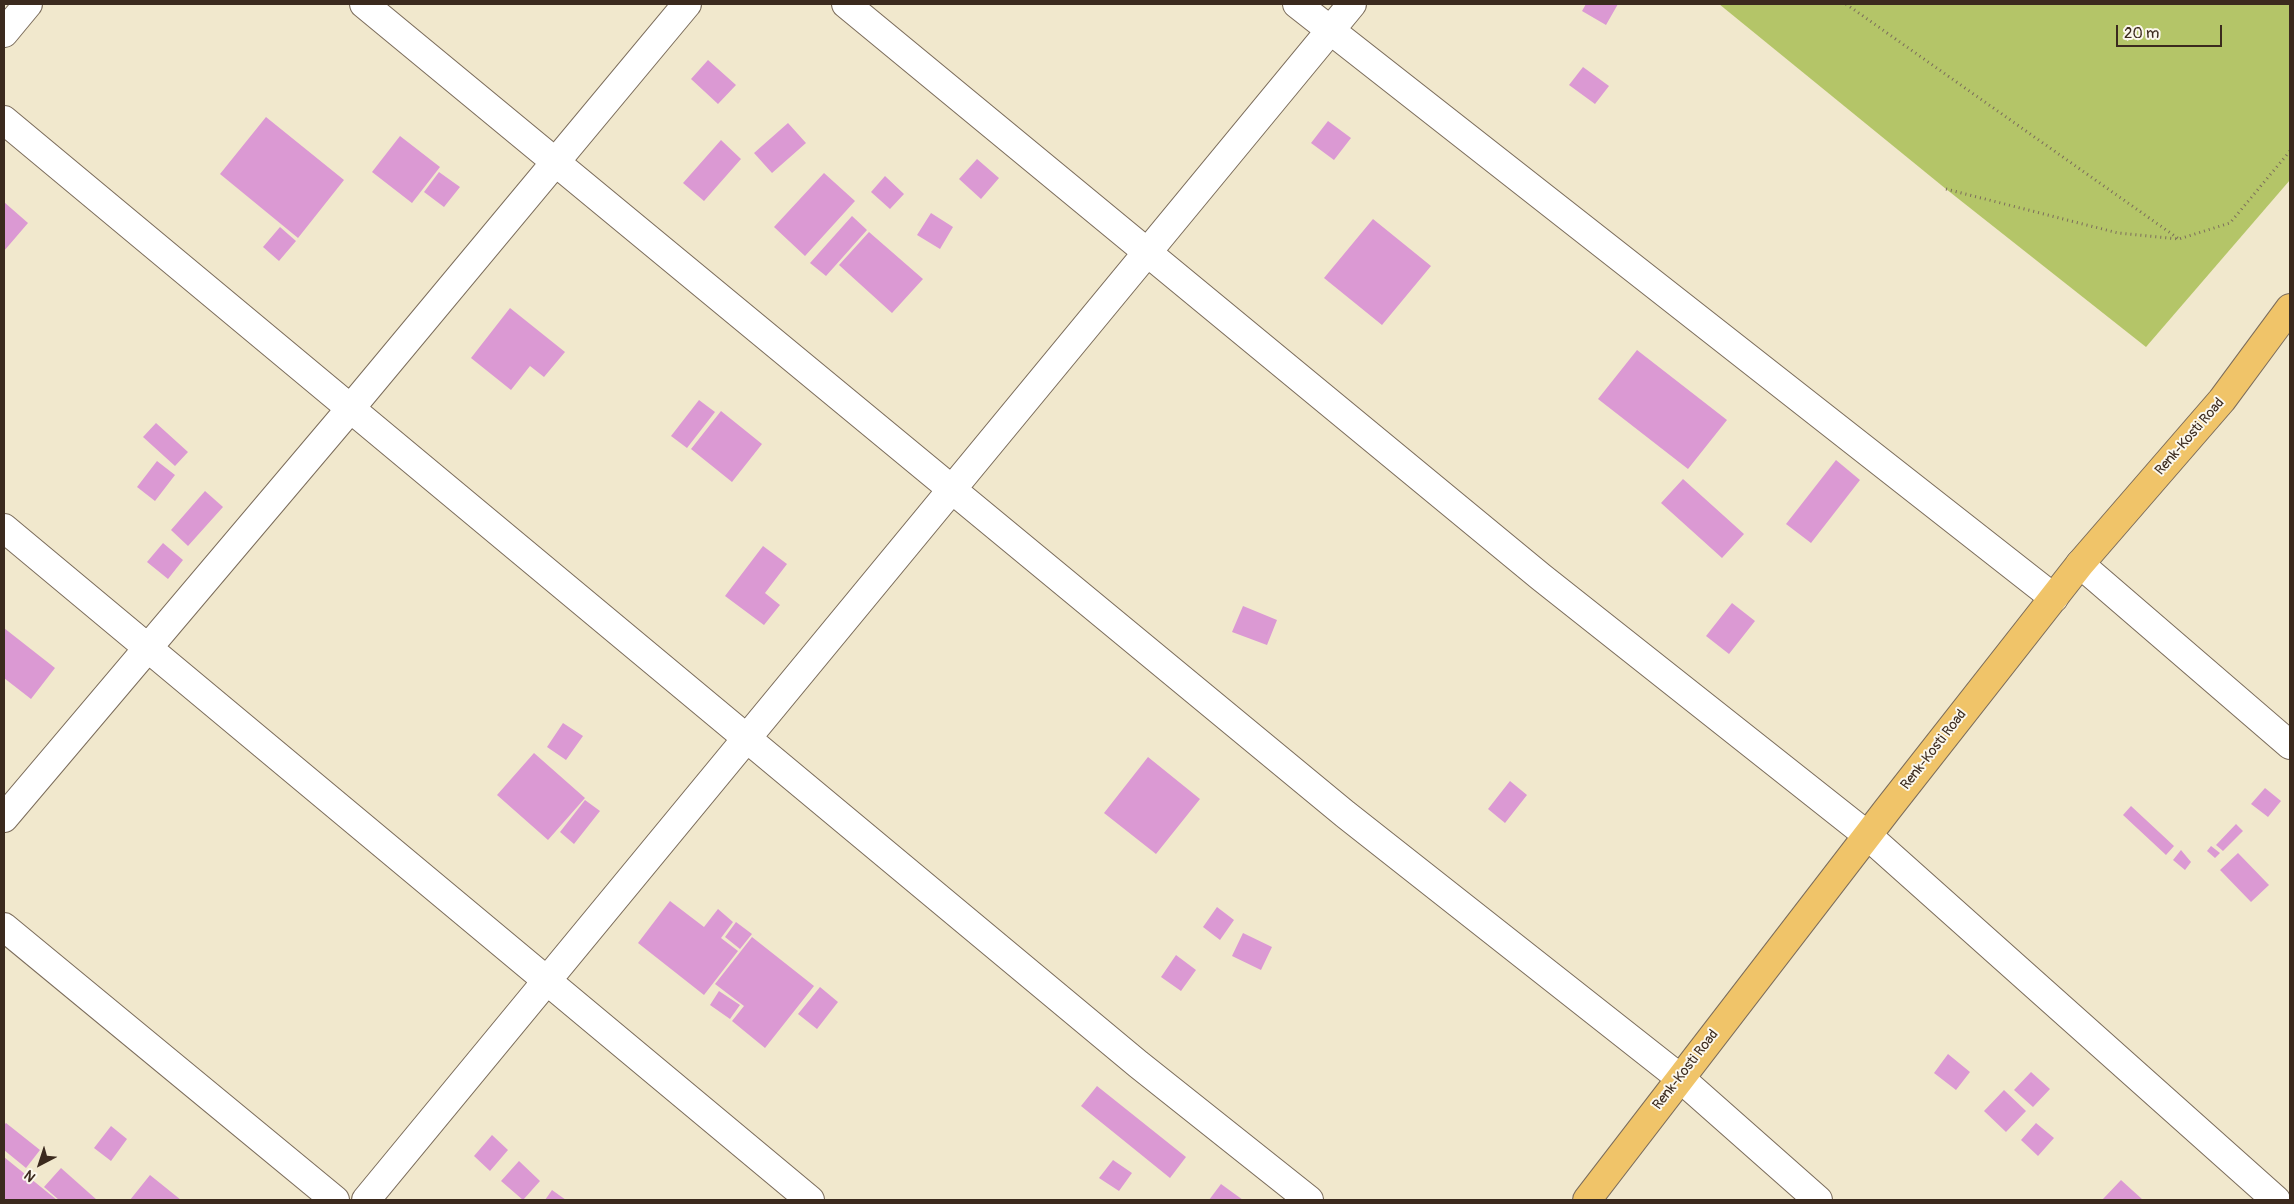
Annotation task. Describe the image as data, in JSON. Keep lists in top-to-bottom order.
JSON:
{
  "streets": {
    "main road": ["Renk-Kosti Road"]
  },
  "scale_bar": "20 m",
  "north": "bottom left"
}
